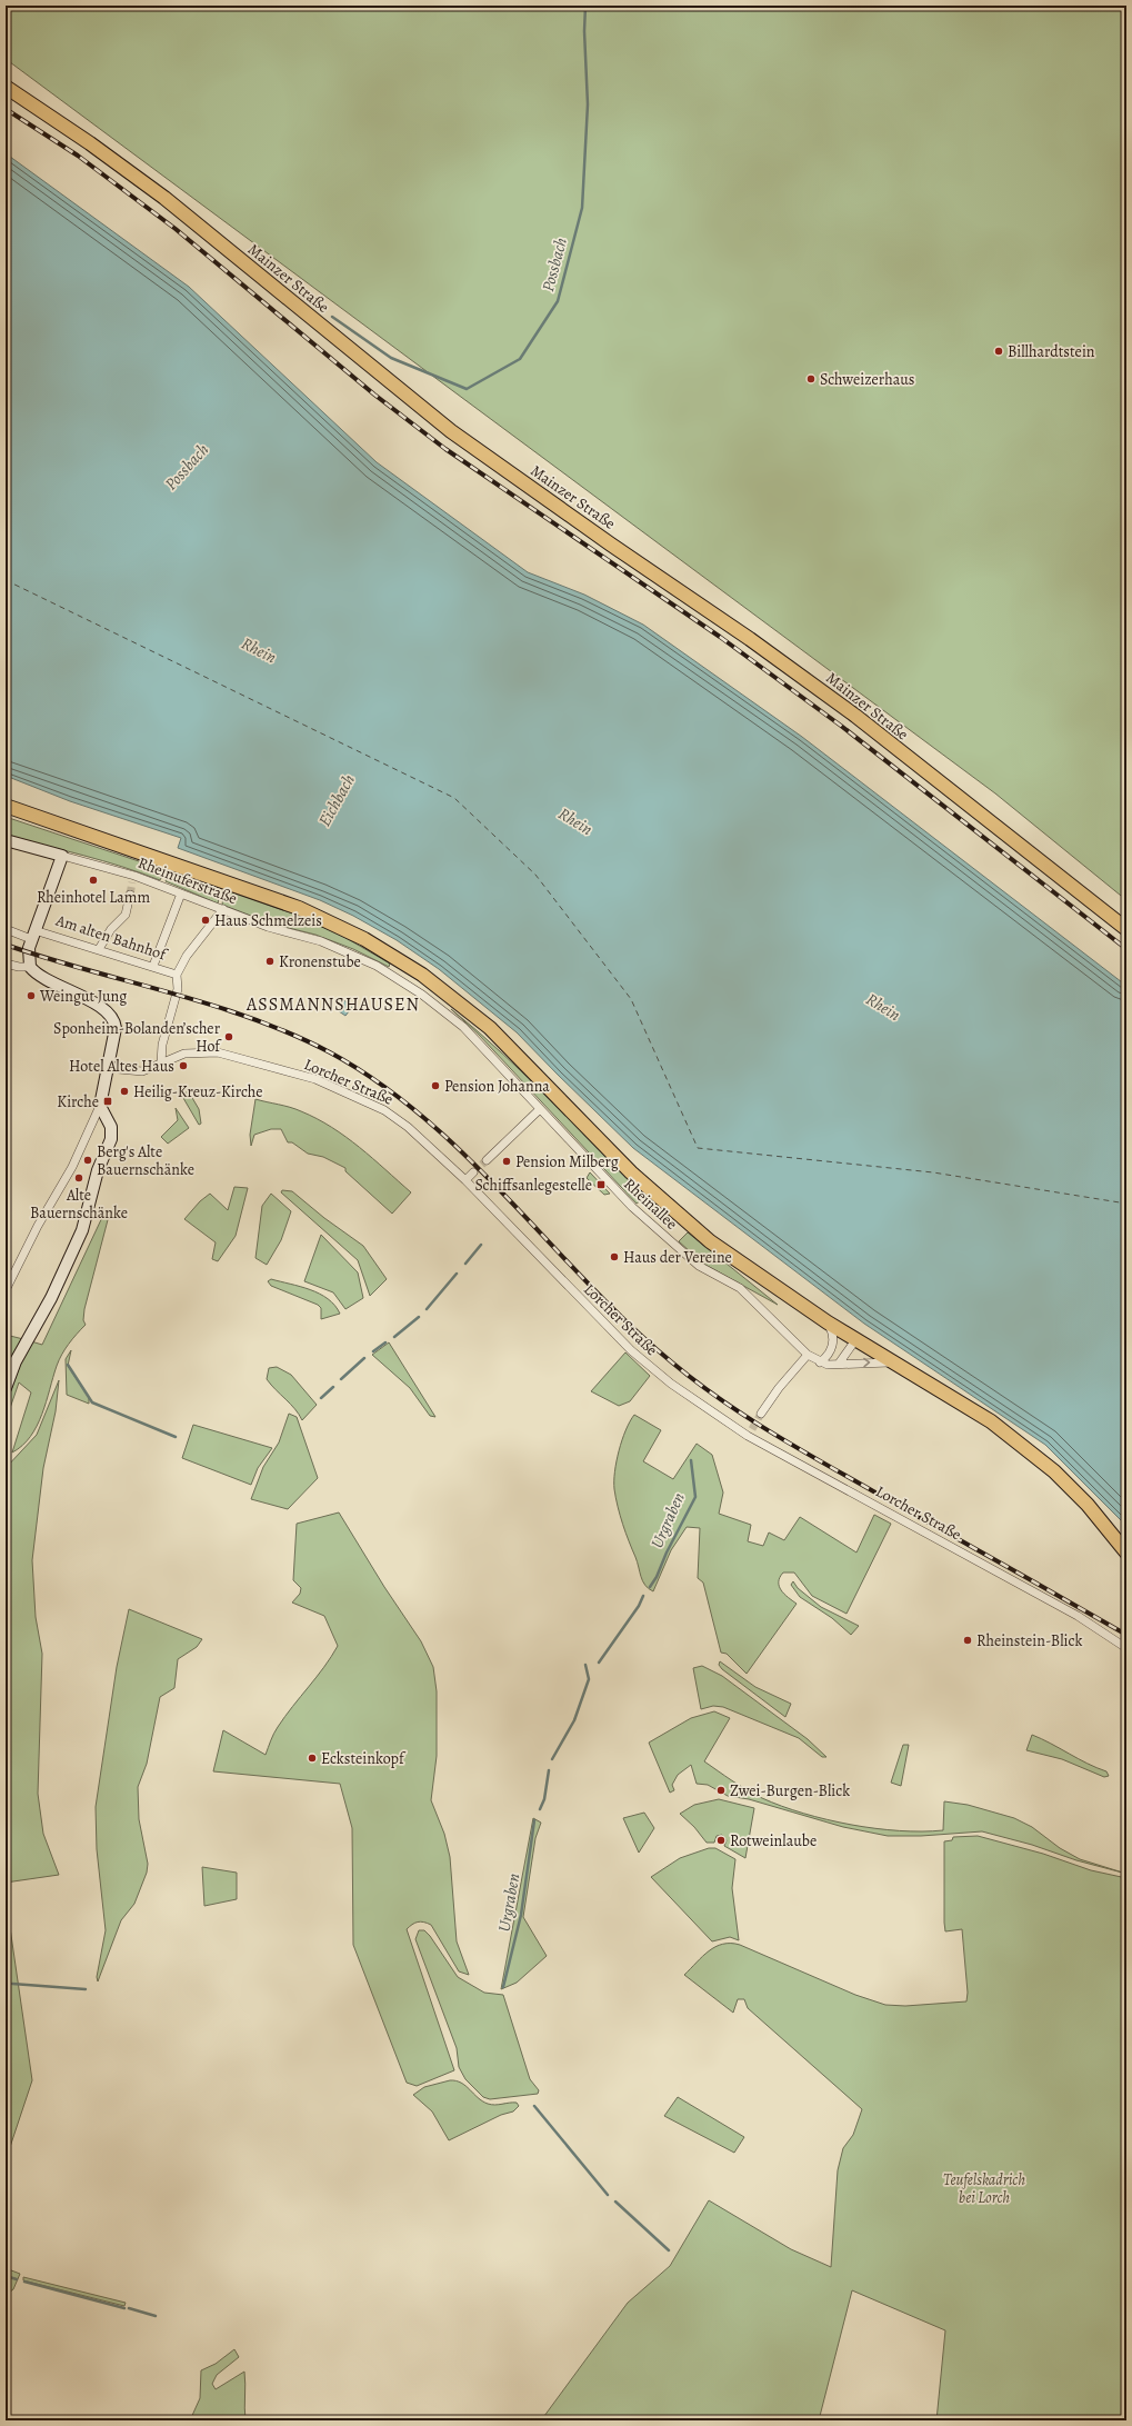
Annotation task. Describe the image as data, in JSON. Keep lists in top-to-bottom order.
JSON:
{
  "streets": {
    "main road": ["Mainzer Straße", "Rheinuferstraße", "Am alten Bahnhof"],
    "street": ["Lorcher Straße", "Rheinallee"]
  },
  "crossings": [
    ["Rheinuferstraße", "Am alten Bahnhof"],
    ["Rheinuferstraße", "Rheinallee"]
  ],
  "districts": ["ASSMANNSHAUSEN"],
  "water": [
    "Possbach",
    "Rhein",
    "Eichbach",
    "Urgraben"
  ],
  "parks": ["Teufelskadrich bei Lorch"],
  "places": {
    "other": [
      "Billhardtstein",
      "Schweizerhaus",
      "Rheinhotel Lamm",
      "Haus Schmelzeis",
      "Kronenstube",
      "Weingut Jung",
      "Sponheim-Bolanden’scher Hof",
      "Hotel Altes Haus",
      "Pension Johanna",
      "Heilig-Kreuz-Kirche",
      "Berg's Alte Bauernschänke",
      "Pension Milberg",
      "Alte Bauernschänke",
      "Haus der Vereine",
      "Rheinstein-Blick",
      "Ecksteinkopf",
      "Zwei-Burgen-Blick",
      "Rotweinlaube"
    ],
    "transit": ["Kirche", "Schiffsanlegestelle"]
  }
}
